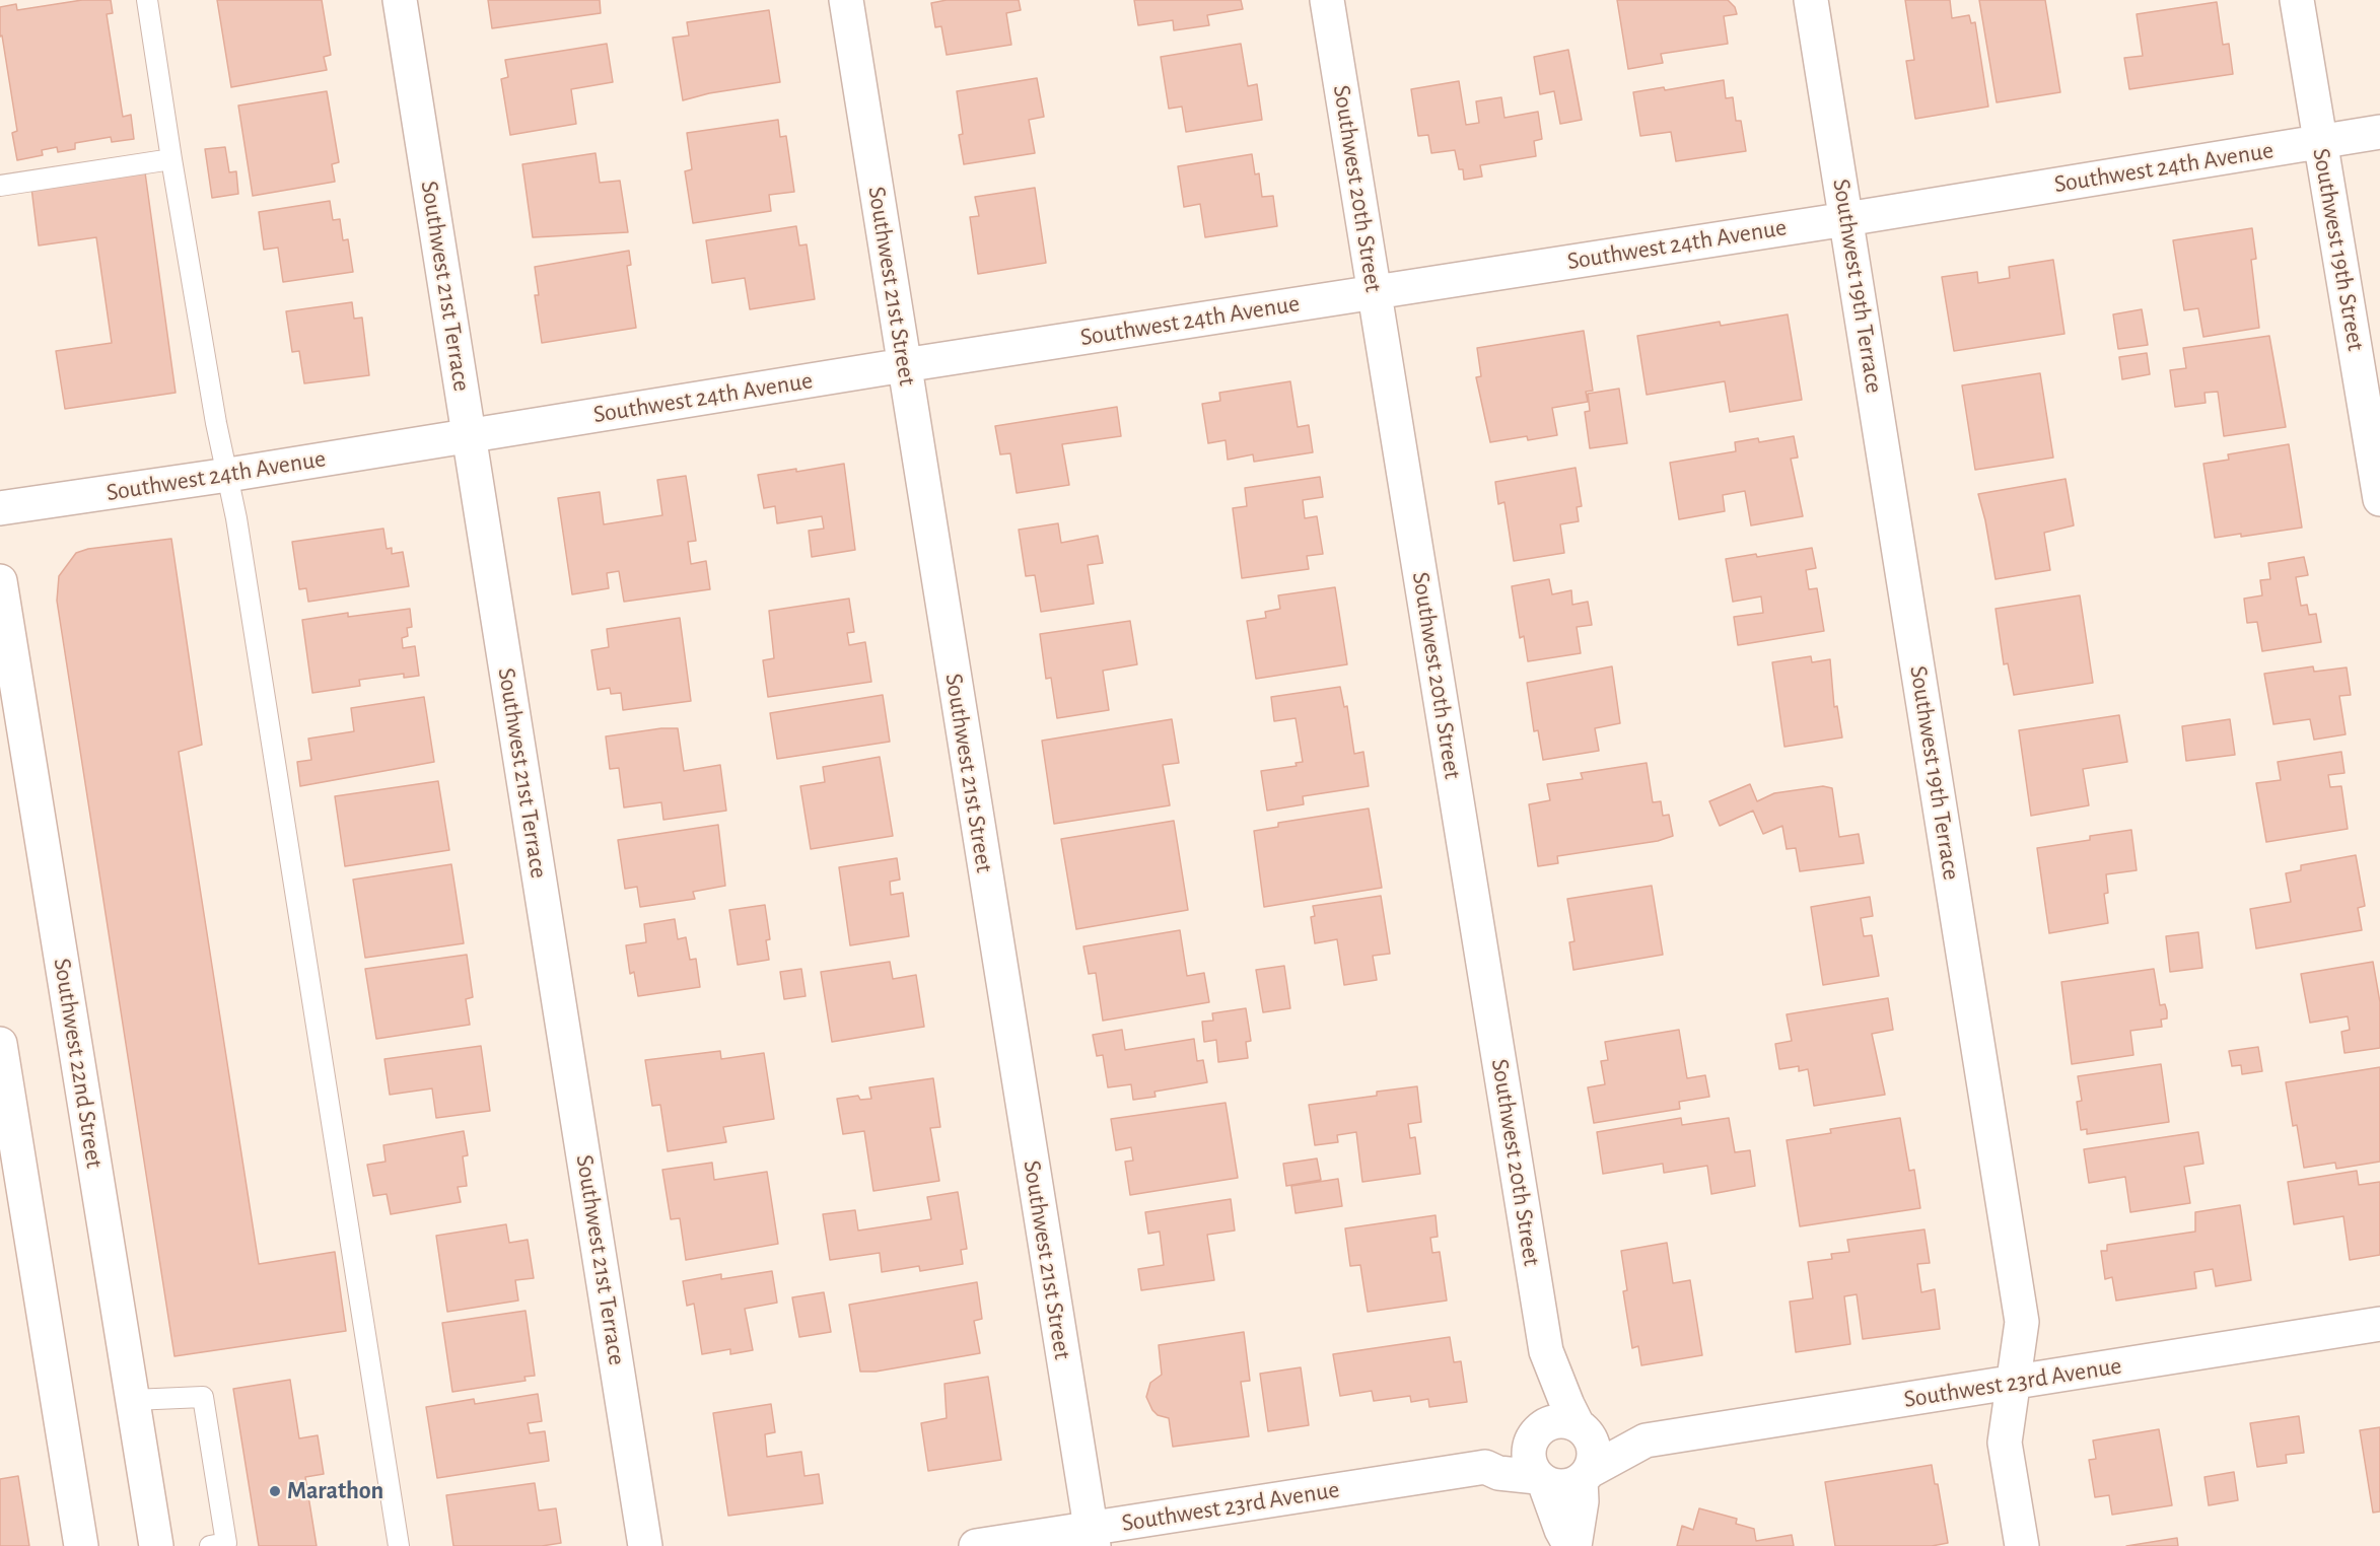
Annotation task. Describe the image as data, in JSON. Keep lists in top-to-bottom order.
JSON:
{
  "streets": {
    "street": [
      "Southwest 24th Avenue",
      "Southwest 20th Street",
      "Southwest 19th Street",
      "Southwest 21st Terrace",
      "Southwest 21st Street",
      "Southwest 19th Terrace",
      "Southwest 22nd Street",
      "Southwest 23rd Avenue"
    ]
  },
  "crossings": [
    ["Southwest 24th Avenue", "Southwest 20th Street"],
    ["Southwest 24th Avenue", "Southwest 19th Street"],
    ["Southwest 24th Avenue", "Southwest 21st Terrace"],
    ["Southwest 24th Avenue", "Southwest 21st Street"],
    ["Southwest 24th Avenue", "Southwest 19th Terrace"],
    ["Southwest 20th Street", "Southwest 23rd Avenue"],
    ["Southwest 21st Street", "Southwest 23rd Avenue"],
    ["Southwest 19th Terrace", "Southwest 23rd Avenue"]
  ],
  "places": ["Marathon"]
}
